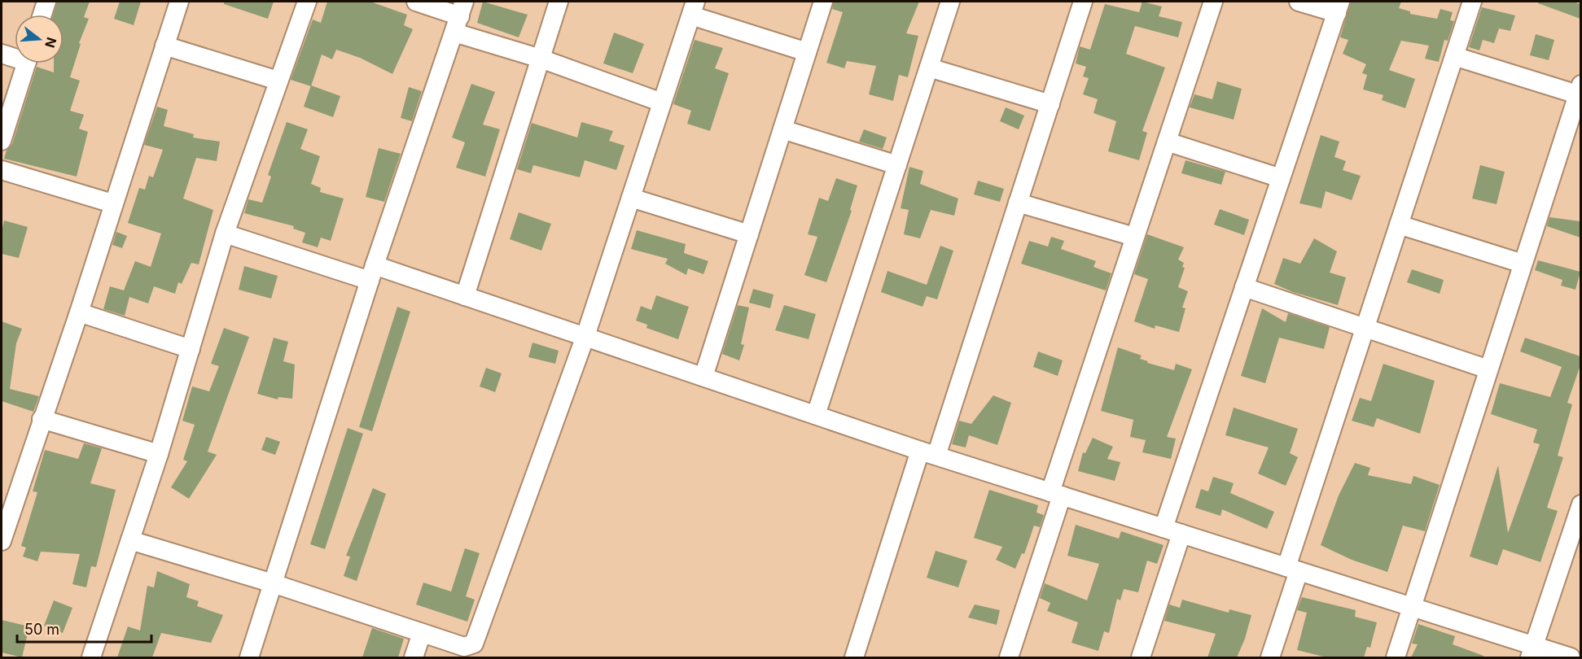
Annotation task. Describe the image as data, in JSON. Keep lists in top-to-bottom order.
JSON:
{
  "scale_bar": "50 m",
  "north": "right"
}
